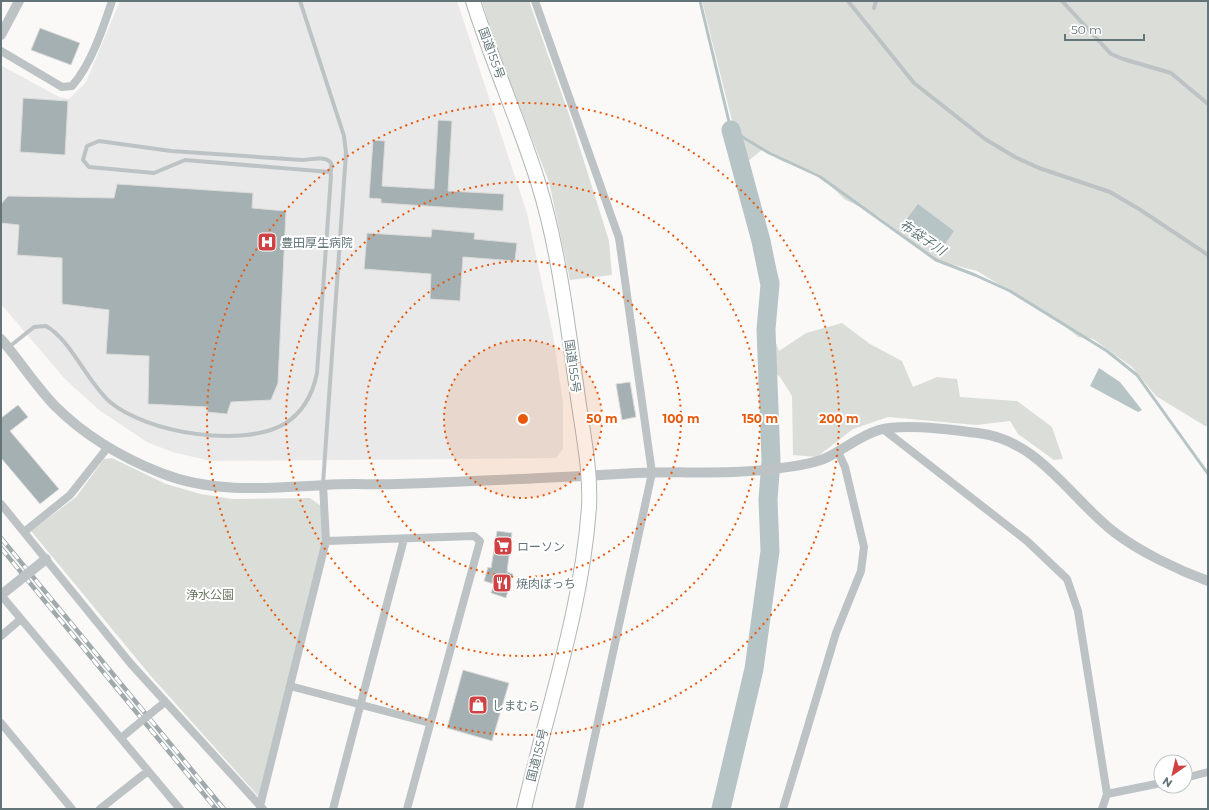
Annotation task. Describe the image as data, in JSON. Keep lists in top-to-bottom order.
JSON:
{
  "streets": {
    "highway": ["国道155号"]
  },
  "water": ["布袋子川"],
  "parks": ["浄水公園"],
  "places": {
    "hospital": ["豊田厚生病院"],
    "supermarket": ["ローソン"],
    "restaurant": ["焼肉ぼっち"],
    "shop": ["しまむら"]
  },
  "scale_bar": "50 m",
  "north": "bottom left",
  "rings": [
    "50 m",
    "100 m",
    "150 m",
    "200 m"
  ]
}
